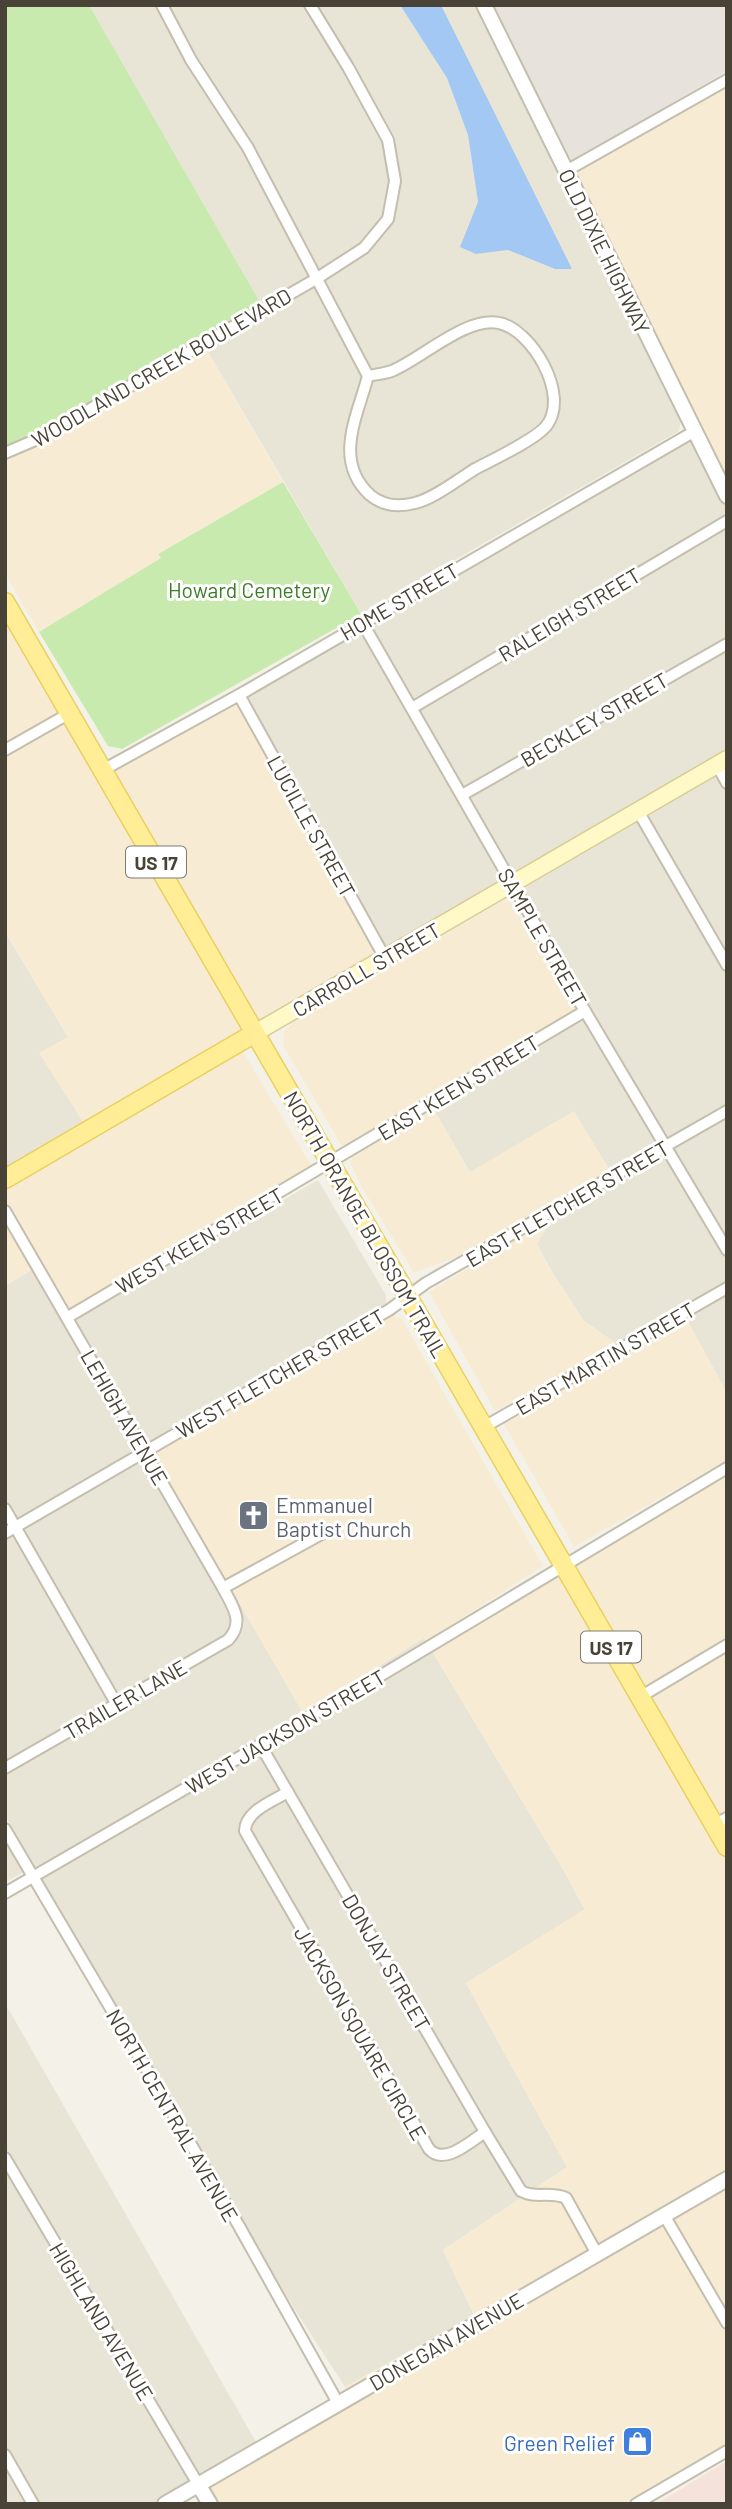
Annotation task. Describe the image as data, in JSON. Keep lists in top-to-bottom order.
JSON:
{
  "streets": {
    "main road": ["US 17", "CARROLL STREET", "NORTH ORANGE BLOSSOM TRAIL"],
    "street": [
      "OLD DIXIE HIGHWAY",
      "WOODLAND CREEK BOULEVARD",
      "HOME STREET",
      "RALEIGH STREET",
      "BECKLEY STREET",
      "LUCILLE STREET",
      "SAMPLE STREET",
      "EAST KEEN STREET",
      "EAST FLETCHER STREET",
      "WEST KEEN STREET",
      "EAST MARTIN STREET",
      "WEST FLETCHER STREET",
      "LEHIGH AVENUE",
      "TRAILER LANE",
      "WEST JACKSON STREET",
      "DONJAY STREET",
      "JACKSON SQUARE CIRCLE",
      "NORTH CENTRAL AVENUE",
      "HIGHLAND AVENUE",
      "DONEGAN AVENUE"
    ]
  },
  "crossings": [
    ["OLD DIXIE HIGHWAY", "HOME STREET"],
    ["HOME STREET", "LUCILLE STREET"],
    ["HOME STREET", "SAMPLE STREET"],
    ["HOME STREET", "NORTH ORANGE BLOSSOM TRAIL"],
    ["RALEIGH STREET", "SAMPLE STREET"],
    ["BECKLEY STREET", "SAMPLE STREET"],
    ["LUCILLE STREET", "CARROLL STREET"],
    ["SAMPLE STREET", "CARROLL STREET"],
    ["SAMPLE STREET", "EAST KEEN STREET"],
    ["SAMPLE STREET", "EAST FLETCHER STREET"],
    ["CARROLL STREET", "NORTH ORANGE BLOSSOM TRAIL"],
    ["EAST KEEN STREET", "NORTH ORANGE BLOSSOM TRAIL"],
    ["EAST KEEN STREET", "WEST KEEN STREET"],
    ["EAST FLETCHER STREET", "NORTH ORANGE BLOSSOM TRAIL"],
    ["EAST FLETCHER STREET", "WEST FLETCHER STREET"],
    ["NORTH ORANGE BLOSSOM TRAIL", "WEST KEEN STREET"],
    ["NORTH ORANGE BLOSSOM TRAIL", "EAST MARTIN STREET"],
    ["NORTH ORANGE BLOSSOM TRAIL", "WEST FLETCHER STREET"],
    ["NORTH ORANGE BLOSSOM TRAIL", "WEST JACKSON STREET"],
    ["WEST KEEN STREET", "LEHIGH AVENUE"],
    ["WEST FLETCHER STREET", "LEHIGH AVENUE"],
    ["LEHIGH AVENUE", "TRAILER LANE"],
    ["WEST JACKSON STREET", "DONJAY STREET"],
    ["WEST JACKSON STREET", "NORTH CENTRAL AVENUE"],
    ["DONJAY STREET", "JACKSON SQUARE CIRCLE"],
    ["NORTH CENTRAL AVENUE", "DONEGAN AVENUE"],
    ["HIGHLAND AVENUE", "DONEGAN AVENUE"]
  ],
  "parks": ["Howard Cemetery"],
  "places": {
    "church": ["Emmanuel Baptist Church"],
    "shop": ["Green Relief"]
  }
}
